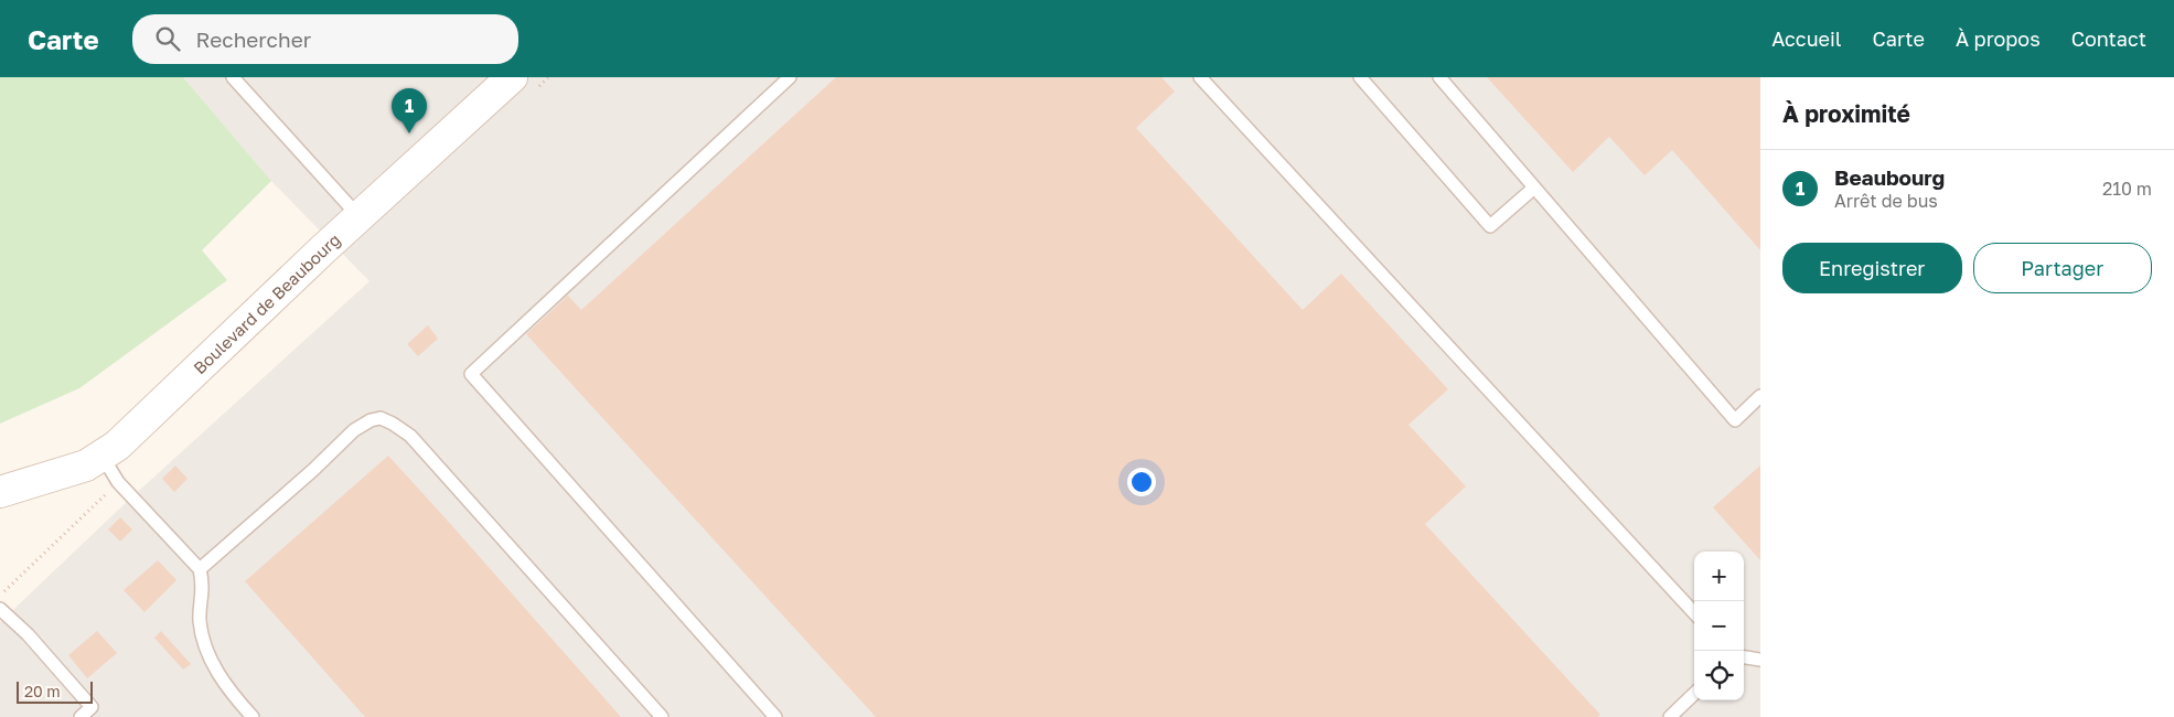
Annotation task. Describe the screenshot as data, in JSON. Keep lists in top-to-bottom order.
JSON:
{
  "streets": {
    "main road": ["Boulevard de Beaubourg"]
  },
  "scale_bar": "20 m",
  "page": {
    "header": "Carte",
    "search": "Rechercher",
    "nav": [
      "Accueil",
      "Carte",
      "À propos",
      "Contact"
    ],
    "heading": "À proximité",
    "pins": "1",
    "list": [
      {
        "mark": "1",
        "name": "Beaubourg",
        "note": "Arrêt de bus",
        "value": "210 m"
      }
    ],
    "buttons": ["Enregistrer", "Partager"],
    "map_buttons": ["+", "−"],
    "scale": "20 m"
  }
}
